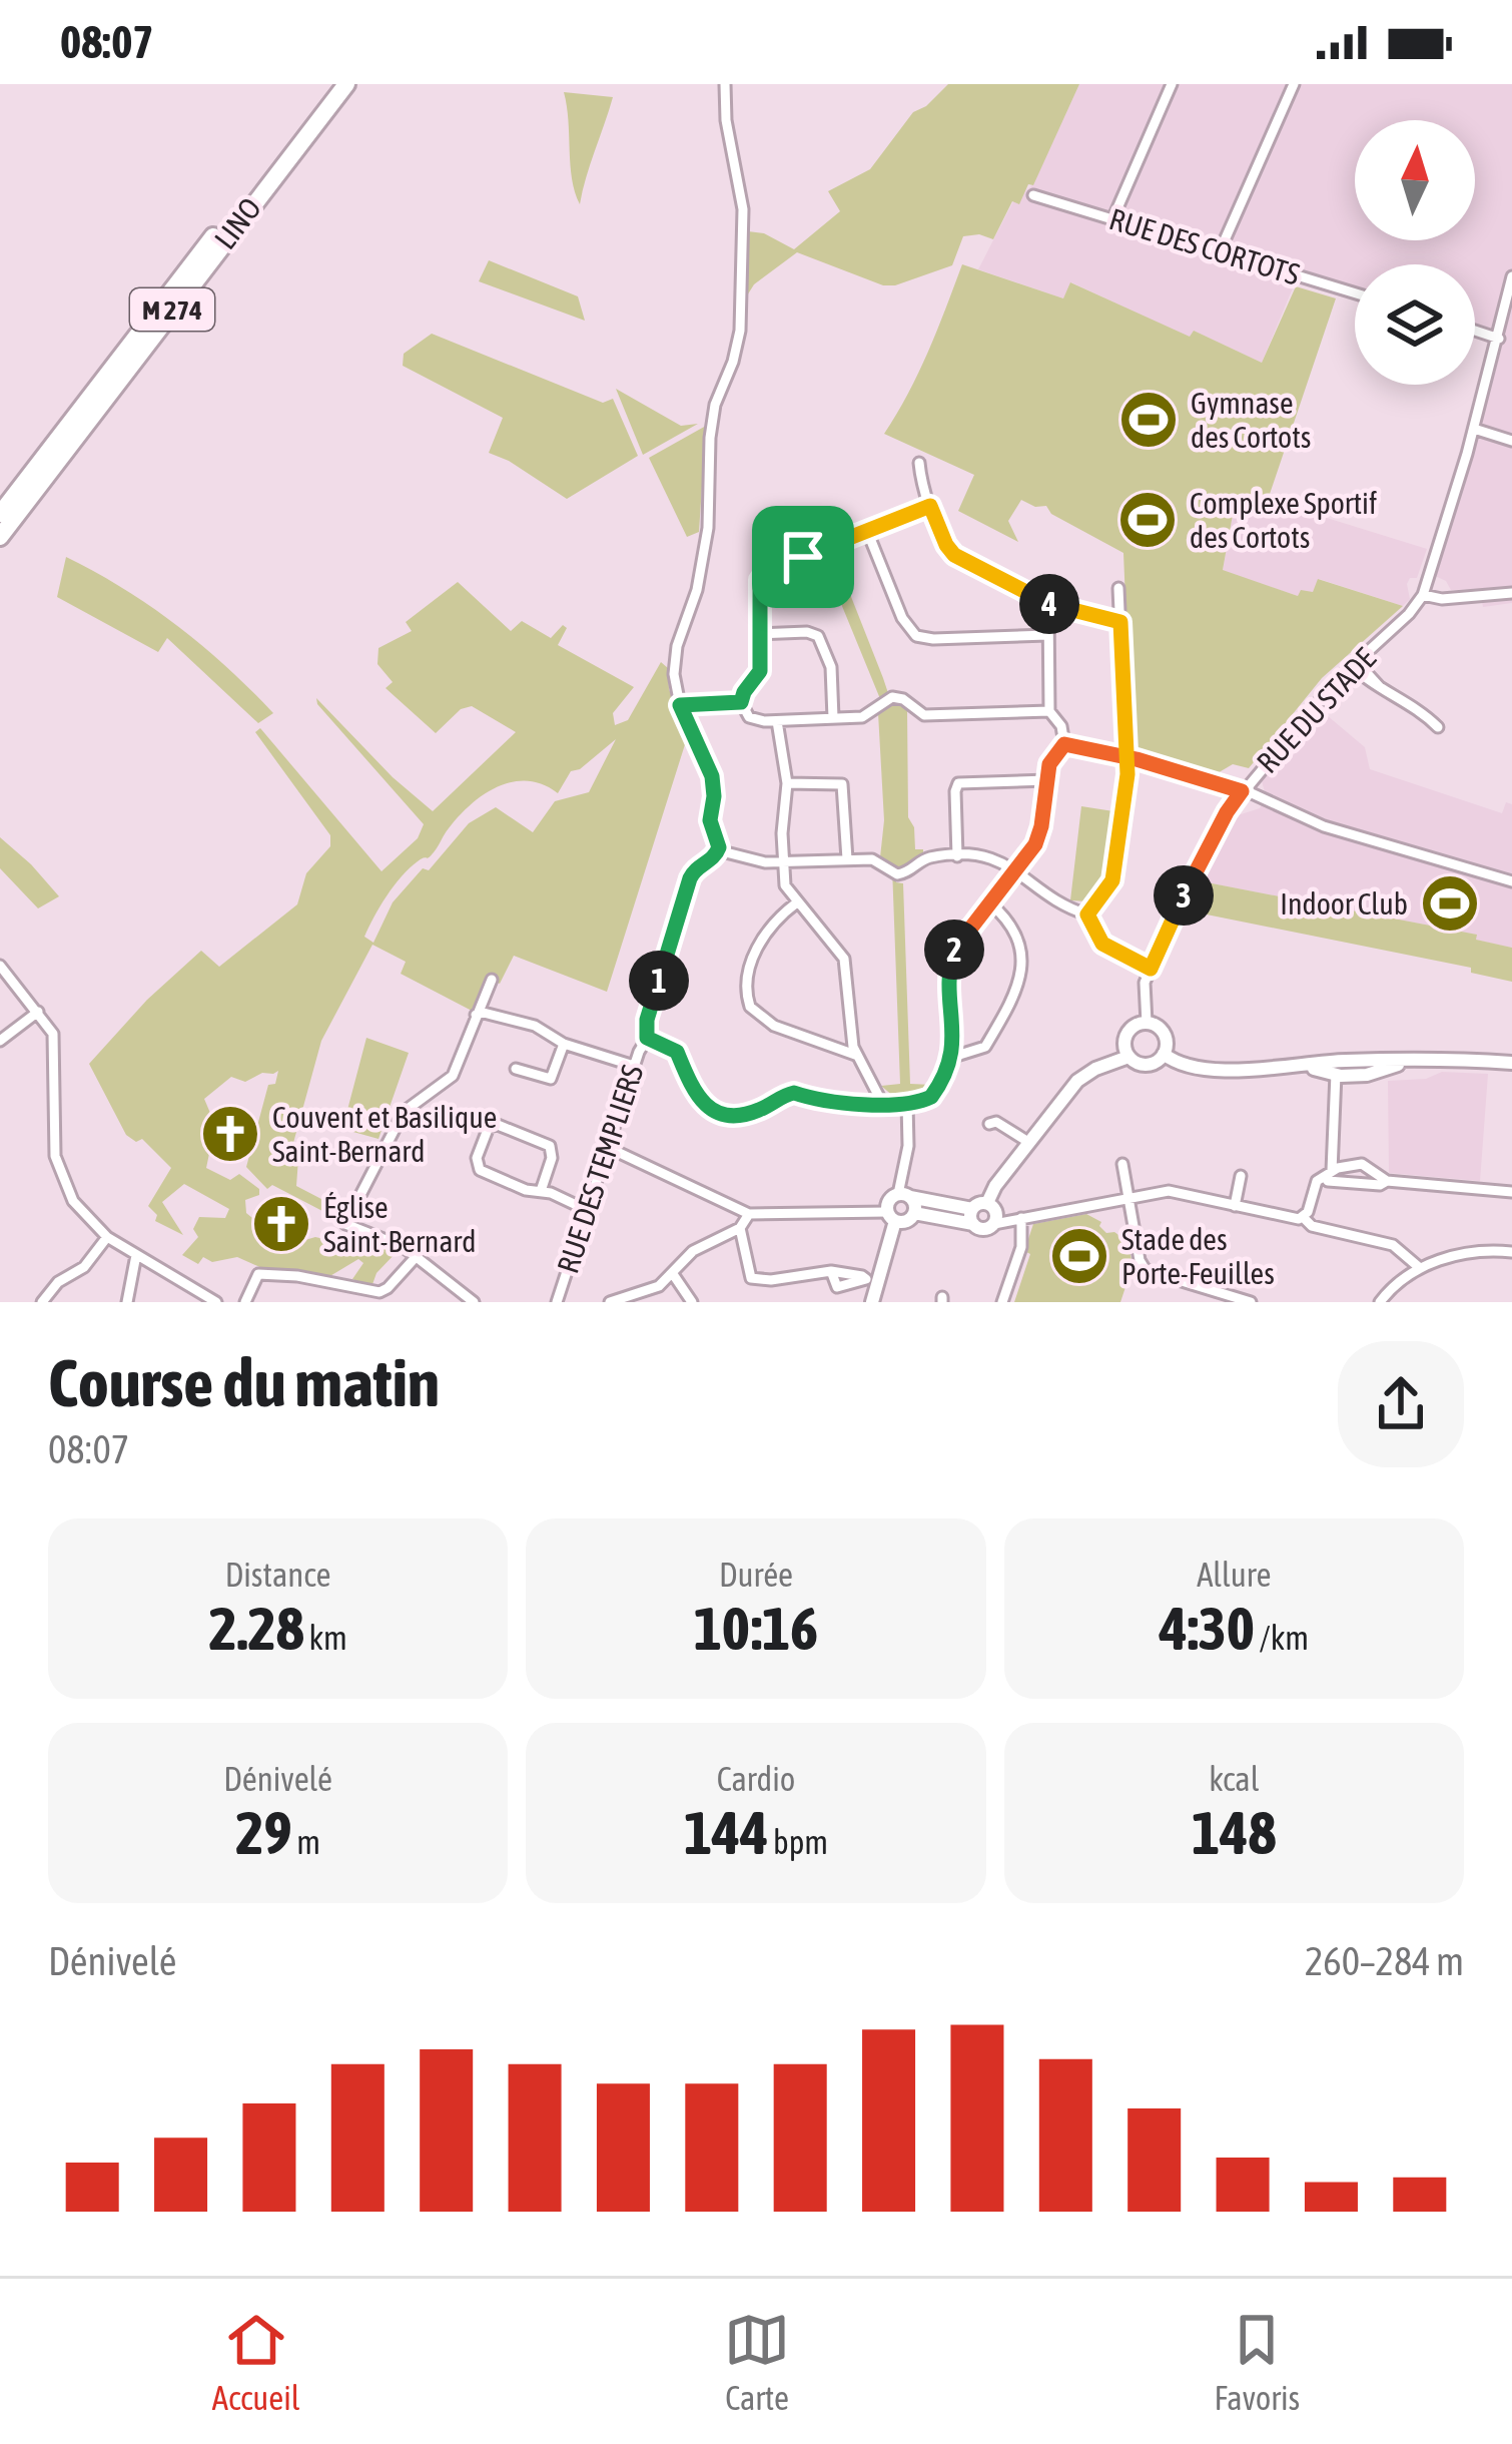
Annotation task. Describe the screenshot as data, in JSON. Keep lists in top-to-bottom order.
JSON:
{
  "streets": {
    "highway": ["LINO", "M 274"],
    "street": ["RUE DES CORTOTS", "RUE DU STADE", "RUE DES TEMPLIERS"]
  },
  "places": {
    "sports": [
      "Gymnase des Cortots",
      "Complexe Sportif des Cortots",
      "Indoor Club",
      "Stade des Porte-Feuilles"
    ],
    "church": ["Couvent et Basilique Saint-Bernard", "Église Saint-Bernard"]
  },
  "north": "top",
  "page": {
    "status": "08:07",
    "pins": [
      "4",
      "3",
      "2",
      "1"
    ],
    "heading": ["Course du matin", "08:07"],
    "stats": [
      ["Distance", "2.28 km"],
      ["Durée", "10:16"],
      ["Allure", "4:30 /km"],
      ["Dénivelé", "29 m"],
      ["Cardio", "144 bpm"],
      ["kcal", "148"]
    ],
    "chart": ["Dénivelé", "260–284 m"],
    "tabs": ["Accueil", "Carte", "Favoris"]
  }
}
